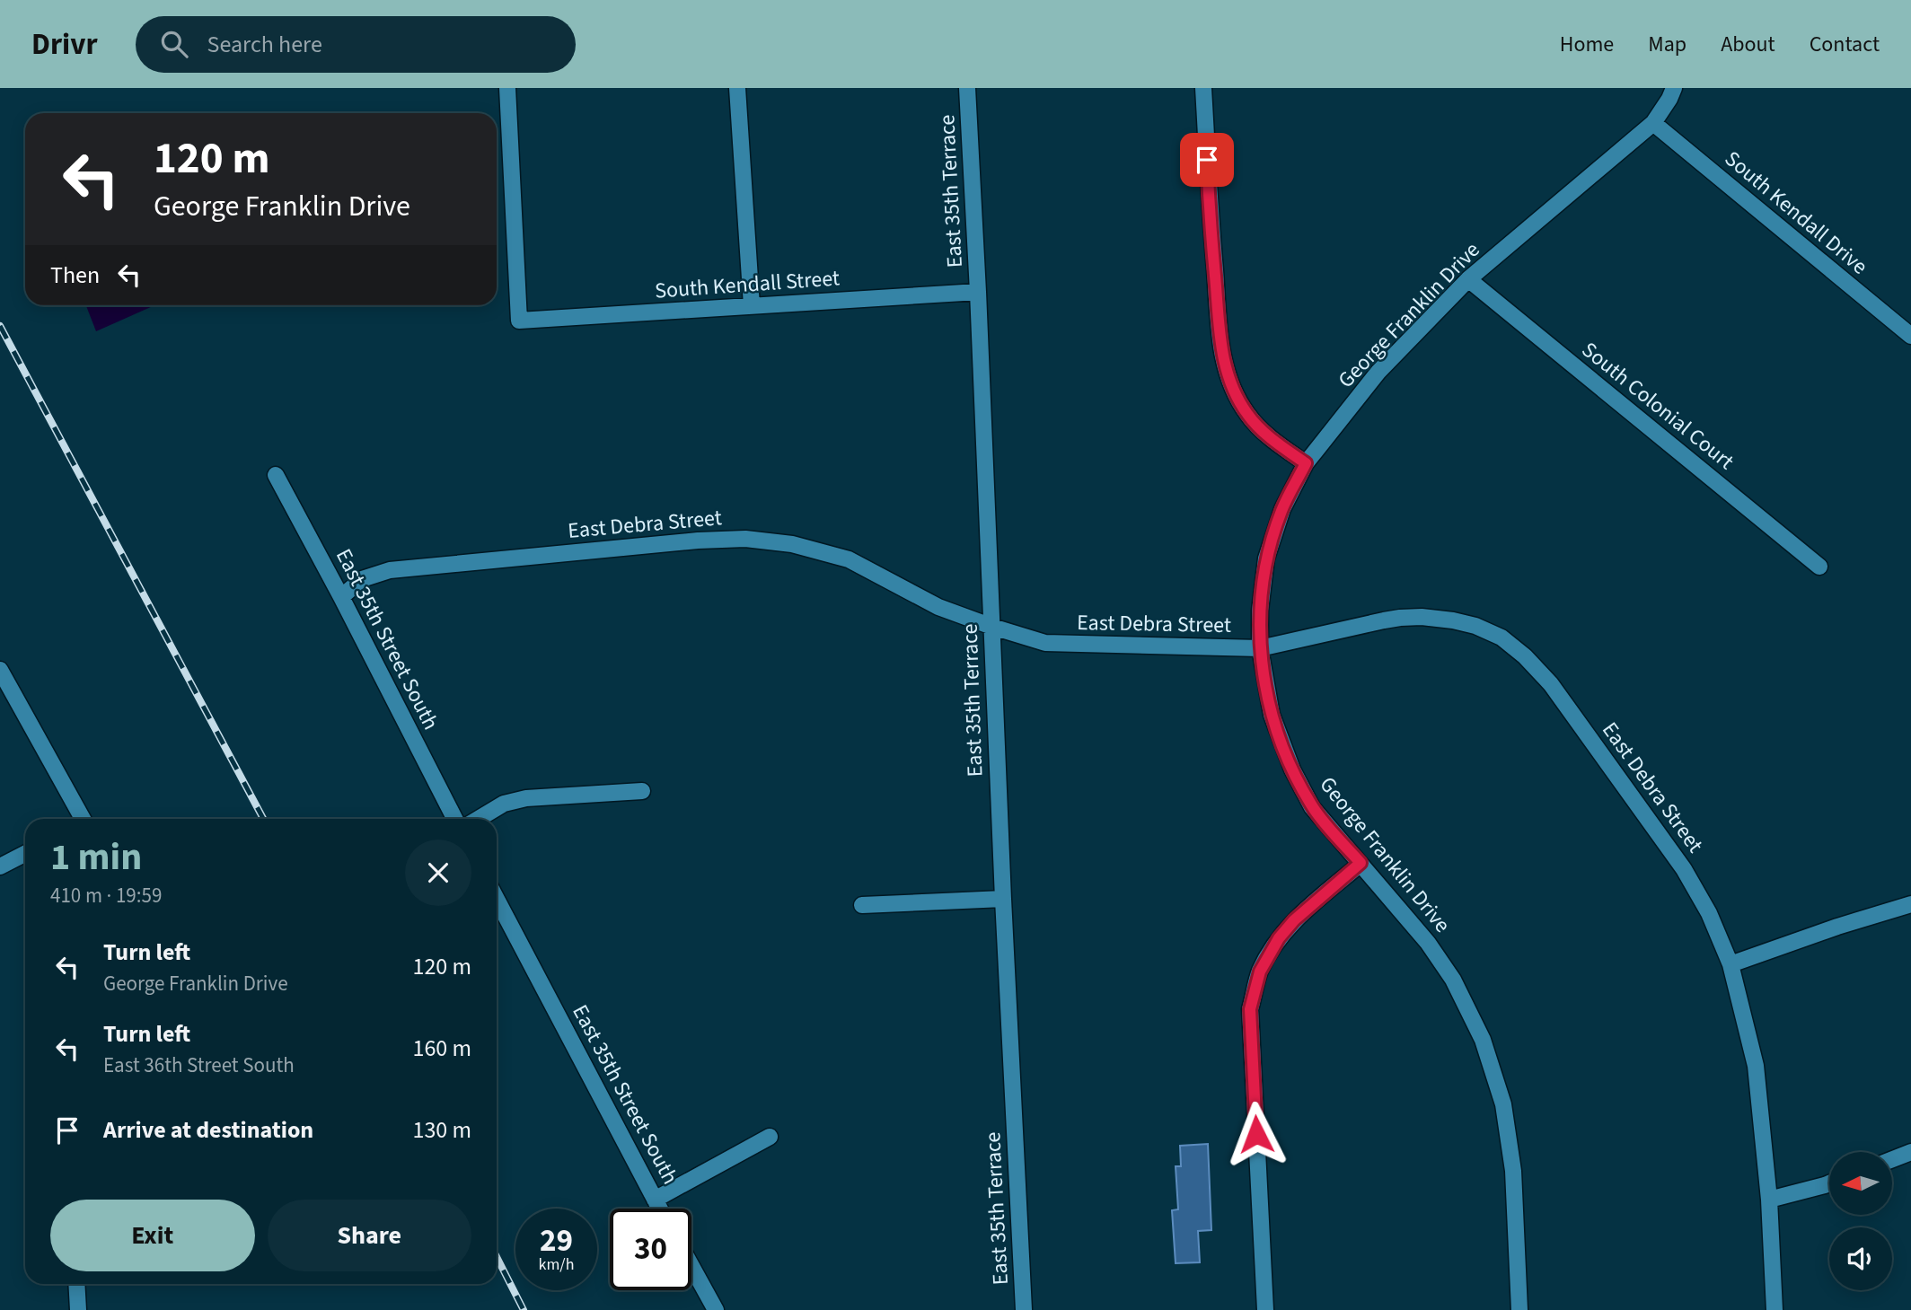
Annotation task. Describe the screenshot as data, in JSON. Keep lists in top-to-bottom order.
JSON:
{
  "streets": {
    "street": [
      "East 35th Terrace",
      "South Kendall Drive",
      "South Kendall Street",
      "George Franklin Drive",
      "South Colonial Court",
      "East Debra Street",
      "East 35th Street South"
    ]
  },
  "crossings": [
    ["East 35th Terrace", "South Kendall Street"],
    ["East 35th Terrace", "East Debra Street"],
    ["South Kendall Drive", "George Franklin Drive"],
    ["George Franklin Drive", "South Colonial Court"],
    ["George Franklin Drive", "East Debra Street"],
    ["East Debra Street", "East 35th Street South"]
  ],
  "north": "left",
  "page": {
    "header": "Drivr",
    "search": "Search here",
    "nav": [
      "Home",
      "Map",
      "About",
      "Contact"
    ],
    "turn": ["120 m", "George Franklin Drive"],
    "then": "Then",
    "heading": ["1 min", "410 m · 19:59"],
    "list": [
      {
        "name": "Turn left",
        "note": "George Franklin Drive",
        "value": "120 m"
      },
      {
        "name": "Turn left",
        "note": "East 36th Street South",
        "value": "160 m"
      },
      {
        "name": "Arrive at destination",
        "value": "130 m"
      }
    ],
    "buttons": ["Exit", "Share"],
    "speed": "29 km/h",
    "limit": "30"
  }
}
